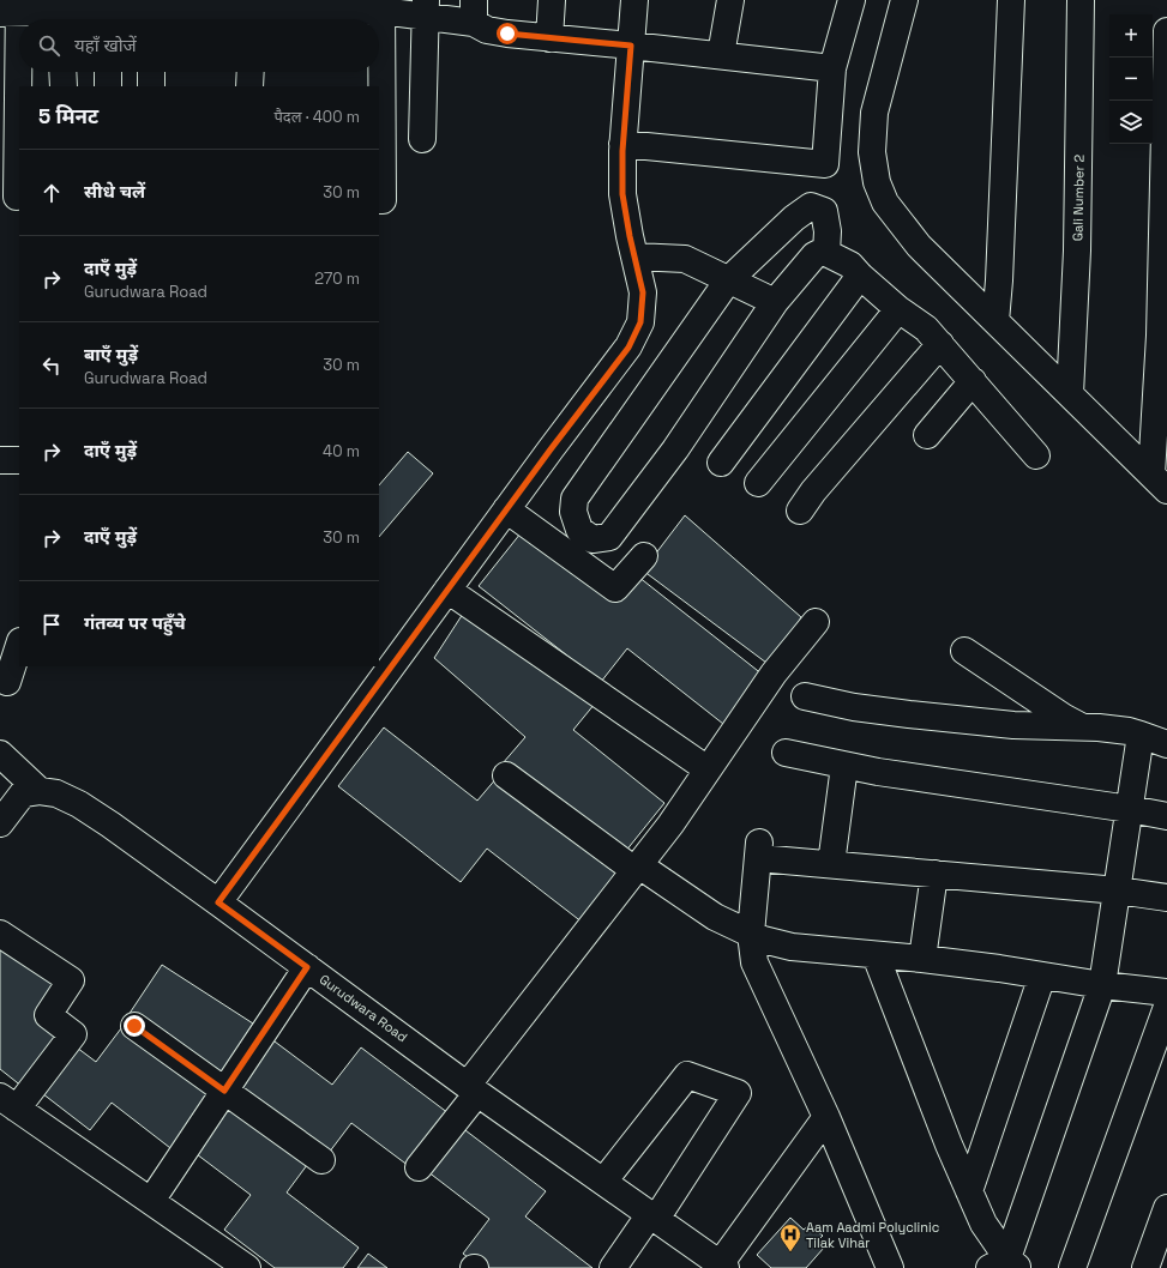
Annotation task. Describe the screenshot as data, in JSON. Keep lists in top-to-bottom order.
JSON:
{
  "streets": {
    "street": ["Gali Number 2", "Gurudwara Road"]
  },
  "places": {
    "hospital": ["Aam Aadmi Polyclinic Tilak Vihar"]
  },
  "page": {
    "map_buttons": ["+", "−"],
    "search": "यहाँ खोजें",
    "heading": ["5 मिनट", "पैदल · 400 m"],
    "list": [
      ["सीधे चलें", "30 m"],
      ["दाएँ मुड़ें", "Gurudwara Road", "270 m"],
      ["बाएँ मुड़ें", "Gurudwara Road", "30 m"],
      ["दाएँ मुड़ें", "40 m"],
      ["दाएँ मुड़ें", "30 m"],
      "गंतव्य पर पहुँचे"
    ]
  }
}
